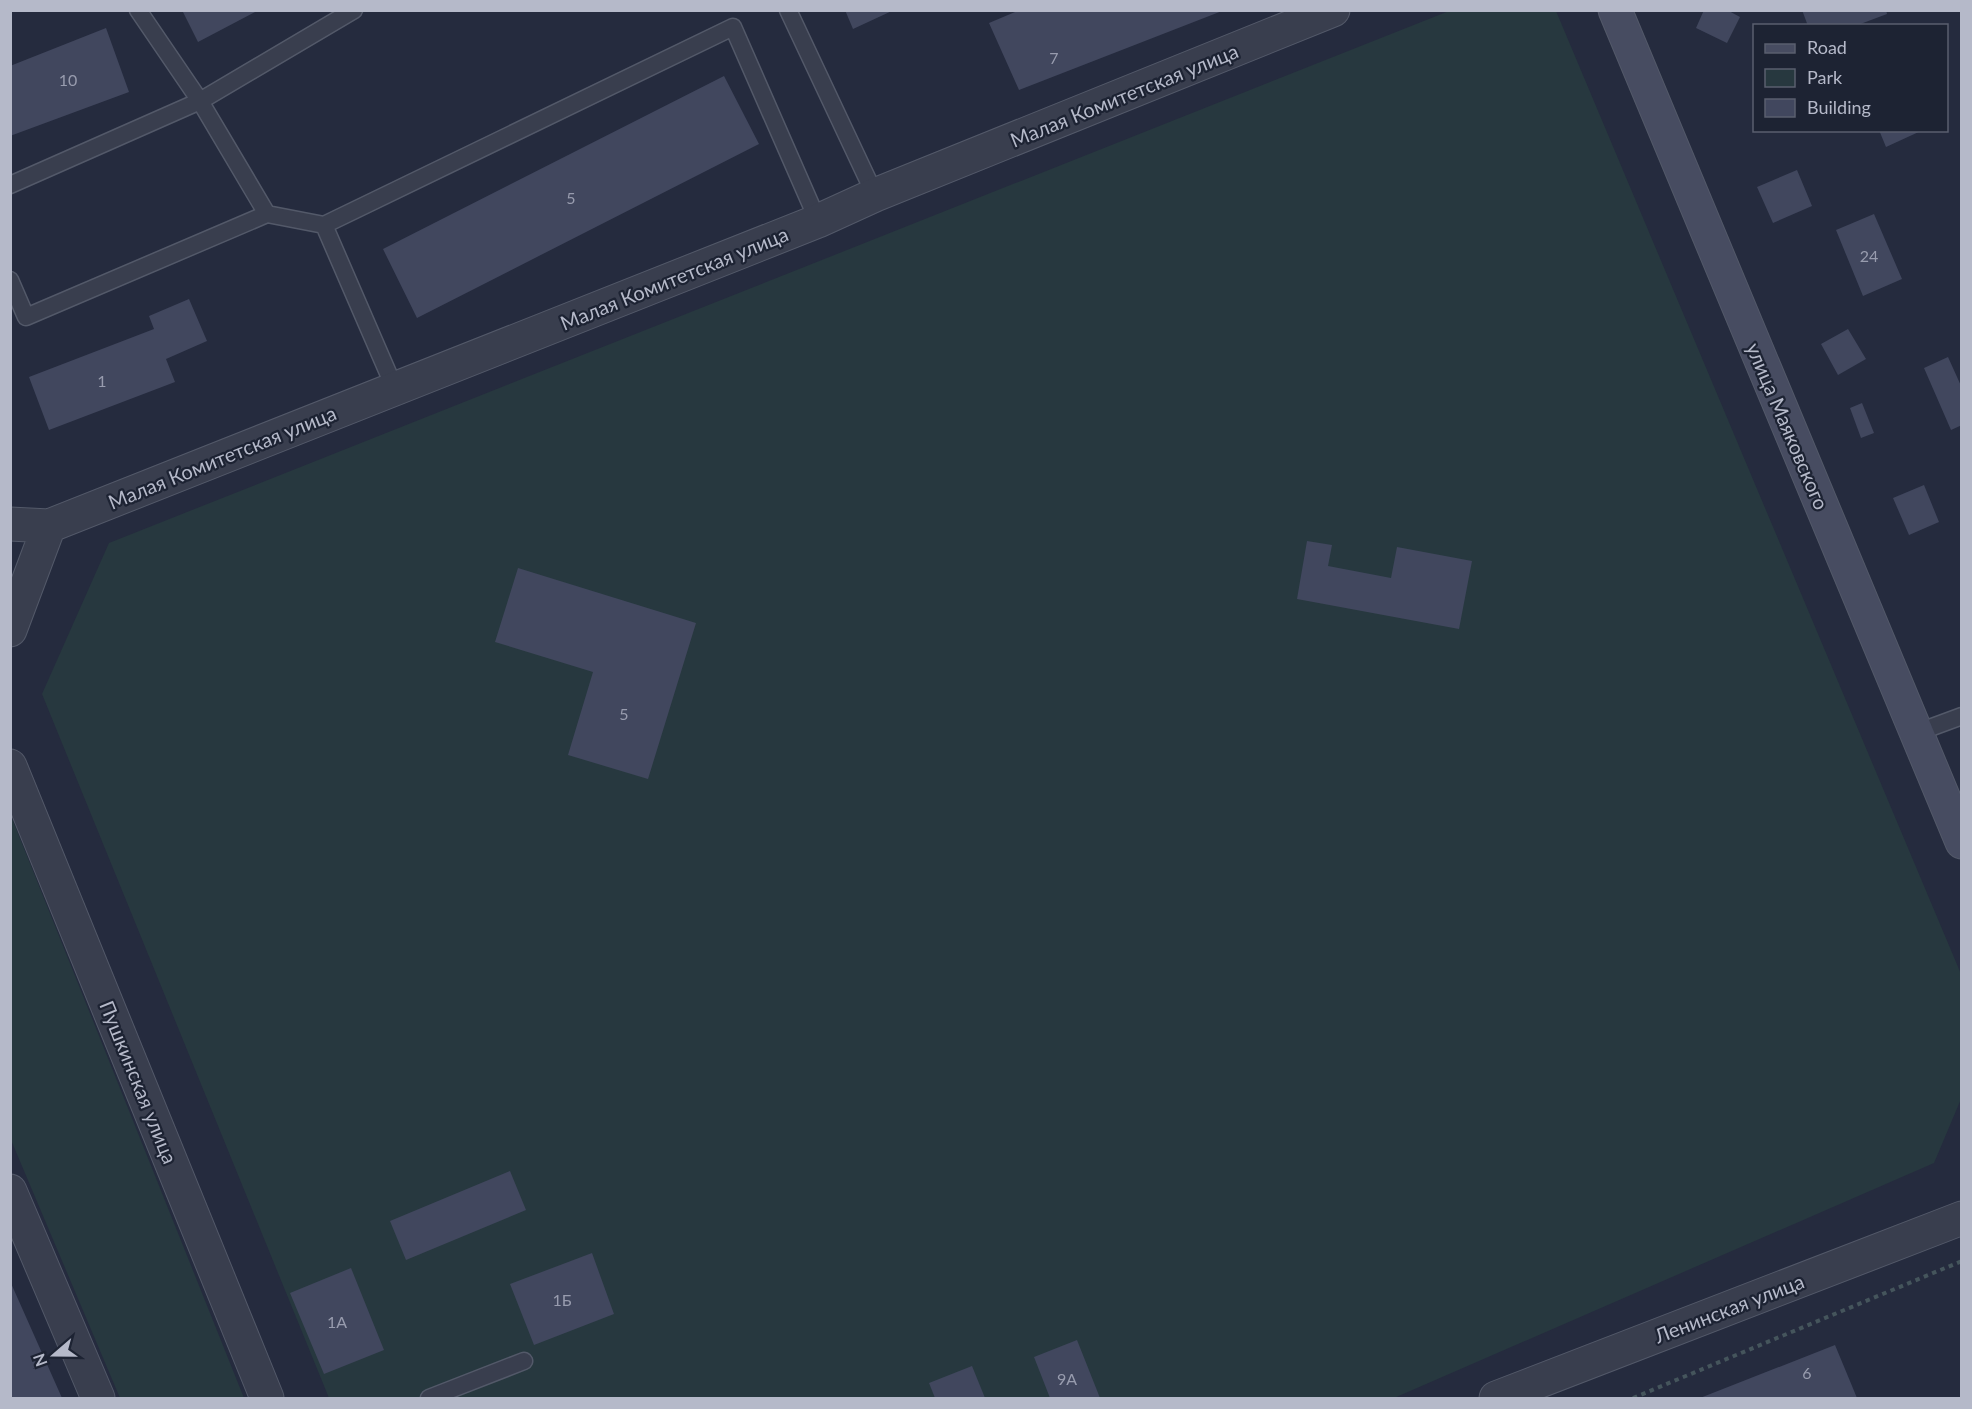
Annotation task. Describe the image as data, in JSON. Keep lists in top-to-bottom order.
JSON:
{
  "streets": {
    "street": [
      "Малая Комитетская улица",
      "улица Маяковского",
      "Пушкинская улица",
      "Ленинская улица"
    ]
  },
  "house_numbers": [
    "7",
    "10",
    "5",
    "24",
    "1",
    "5",
    "1Б",
    "1А",
    "6",
    "9А"
  ],
  "legend": ["Road", "Park", "Building"],
  "north": "left"
}
